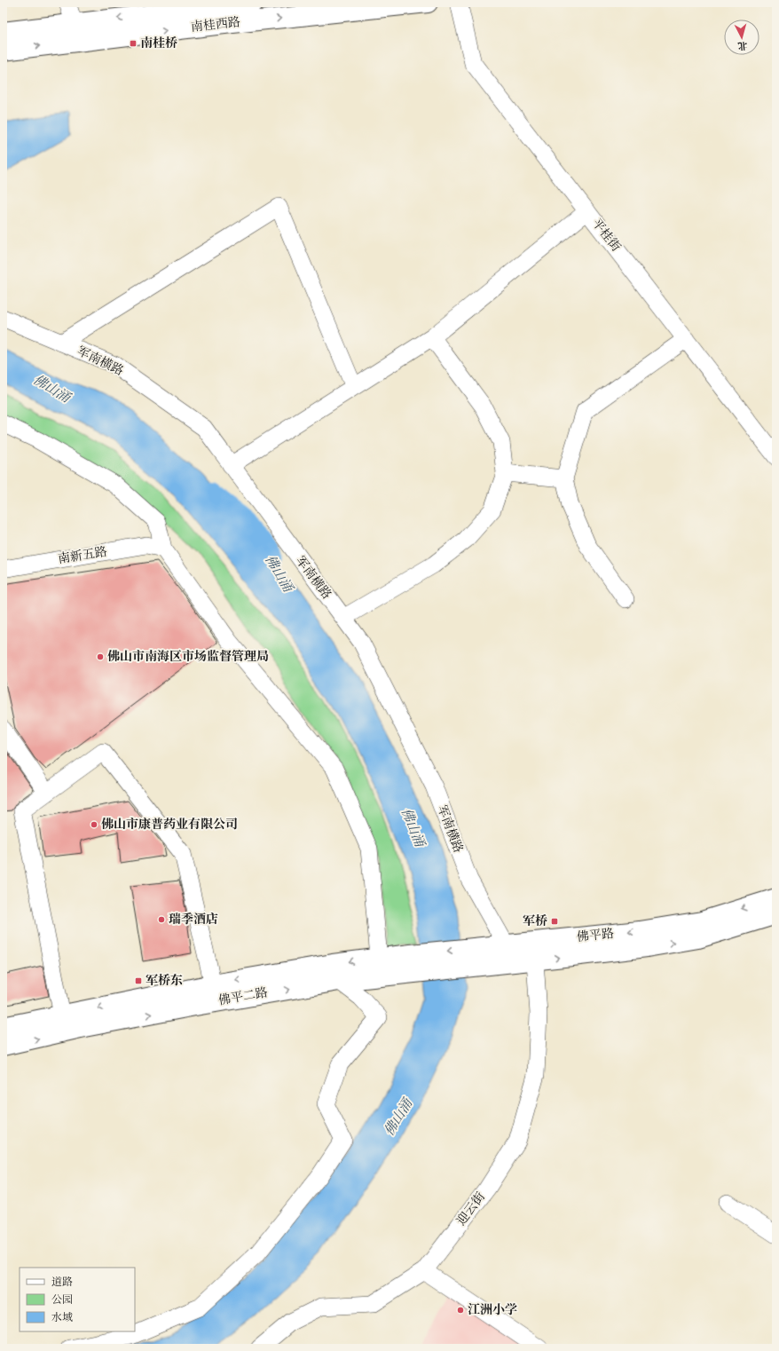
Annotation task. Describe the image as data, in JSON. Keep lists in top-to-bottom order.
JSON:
{
  "streets": {
    "main road": ["南桂西路", "佛平路", "佛平二路"],
    "street": [
      "平桂街",
      "军南横路",
      "南新五路",
      "迎云街"
    ]
  },
  "crossings": [
    ["军南横路", "佛平路"],
    ["佛平路", "佛平二路"],
    ["佛平路", "迎云街"]
  ],
  "water": ["佛山涌"],
  "places": {
    "transit": ["南桂桥", "军桥", "军桥东"],
    "other": [
      "佛山市南海区市场监督管理局",
      "佛山市康普药业有限公司",
      "瑞季酒店",
      "江洲小学"
    ]
  },
  "legend": ["道路", "公园", "水域"],
  "north": "bottom"
}
